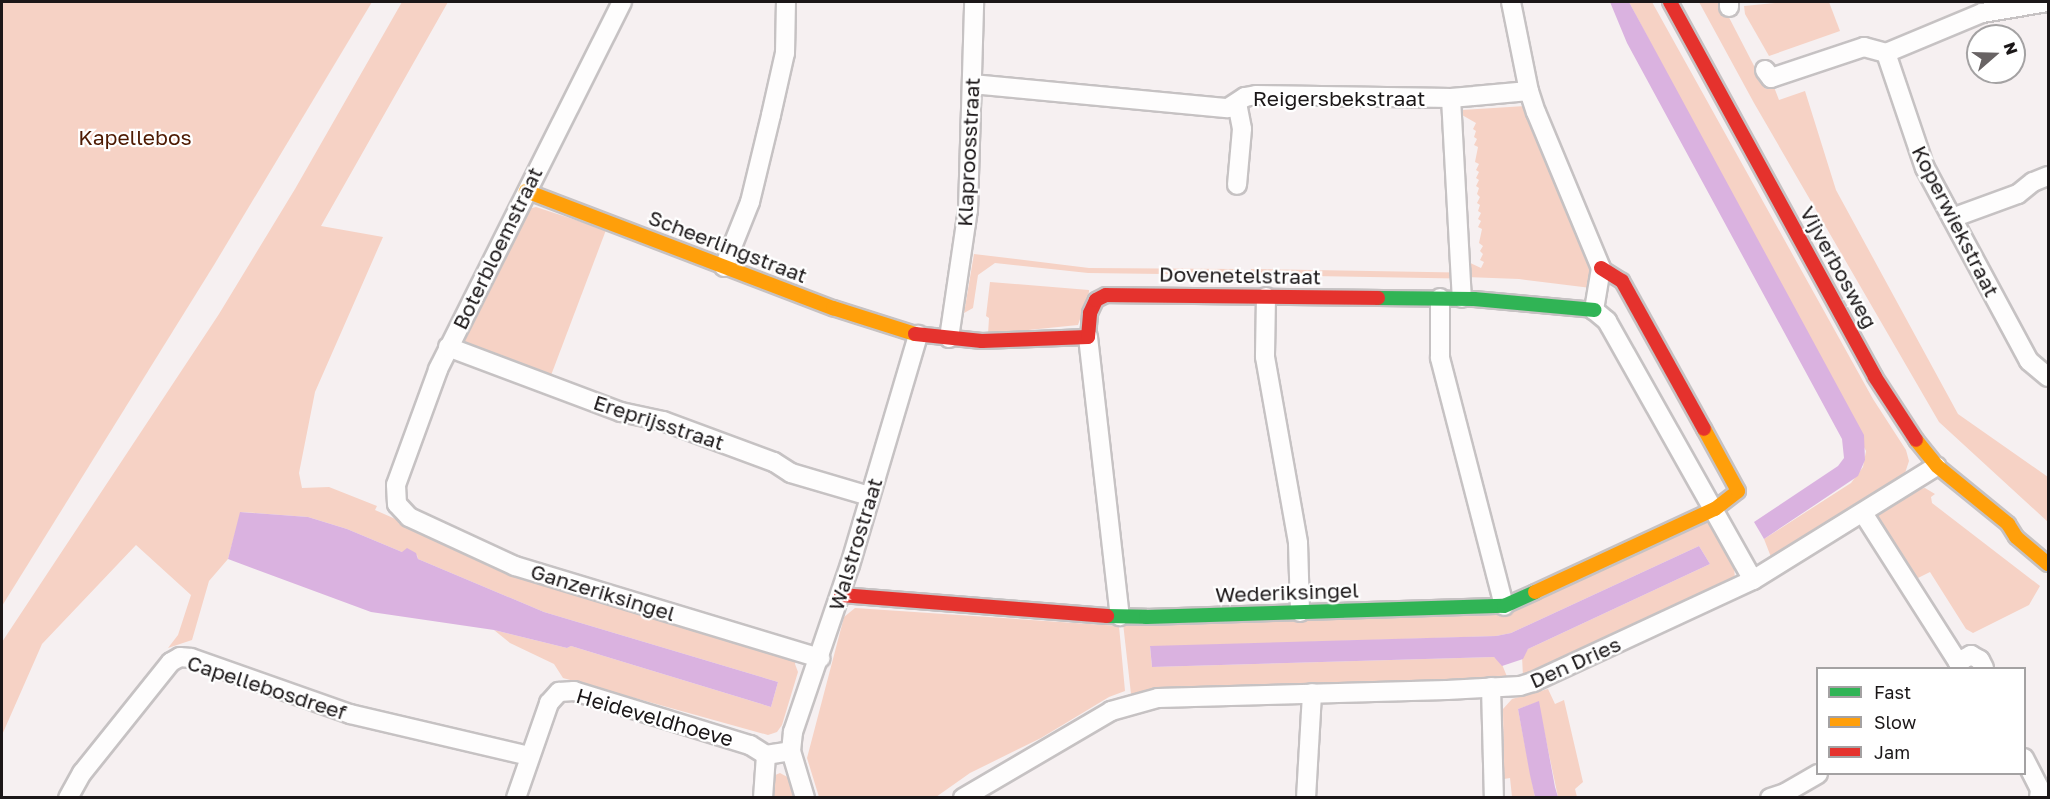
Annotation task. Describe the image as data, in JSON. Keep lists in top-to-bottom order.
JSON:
{
  "streets": {
    "street": [
      "Reigersbekstraat",
      "Klaproosstraat",
      "Koperwiekstraat",
      "Scheerlingstraat",
      "Boterbloemstraat",
      "Vijverbosweg",
      "Dovenetelstraat",
      "Ereprijsstraat",
      "Walstrostraat",
      "Ganzeriksingel",
      "Wederiksingel",
      "Den Dries",
      "Capellebosdreef",
      "Heideveldhoeve"
    ]
  },
  "crossings": [
    ["Reigersbekstraat", "Klaproosstraat"],
    ["Scheerlingstraat", "Boterbloemstraat"],
    ["Scheerlingstraat", "Walstrostraat"],
    ["Boterbloemstraat", "Ereprijsstraat"],
    ["Boterbloemstraat", "Ganzeriksingel"],
    ["Vijverbosweg", "Den Dries"],
    ["Ereprijsstraat", "Walstrostraat"],
    ["Walstrostraat", "Ganzeriksingel"],
    ["Walstrostraat", "Wederiksingel"],
    ["Capellebosdreef", "Heideveldhoeve"]
  ],
  "parks": ["Kapellebos"],
  "legend": ["Fast", "Slow", "Jam"],
  "north": "right"
}
